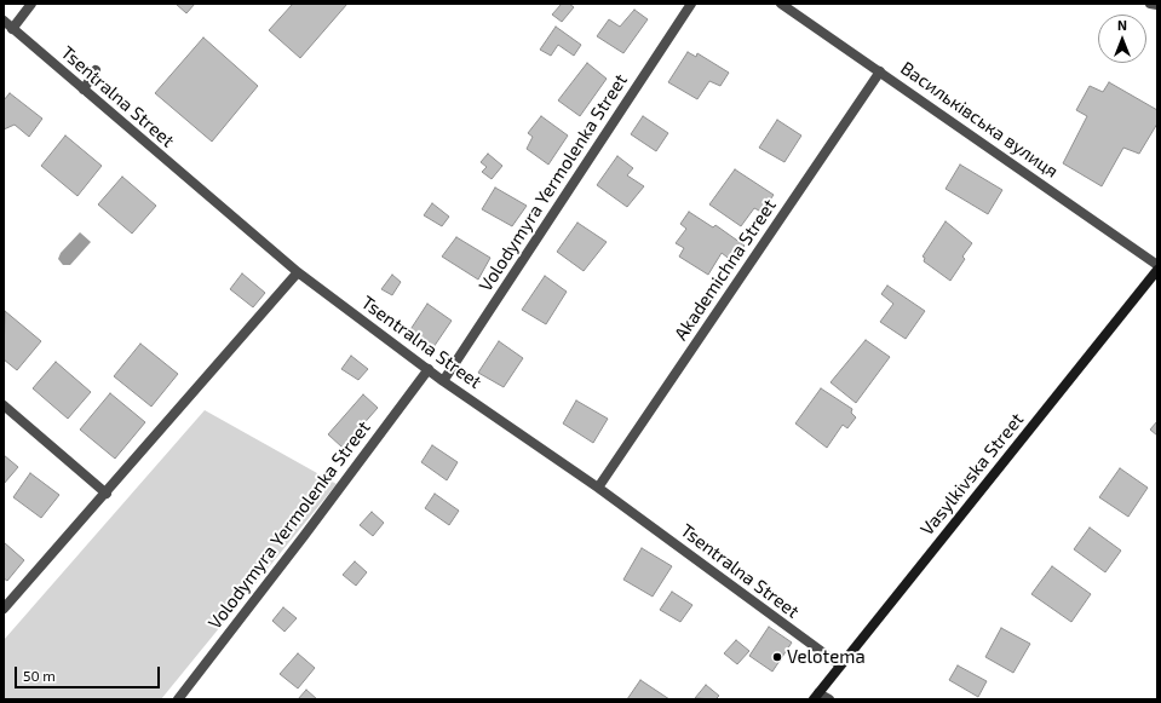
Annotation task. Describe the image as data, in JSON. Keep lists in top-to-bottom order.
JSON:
{
  "streets": {
    "street": [
      "Tsentralna Street",
      "Васильківська вулиця",
      "Volodymyra Yermolenka Street",
      "Akademichna Street",
      "Vasylkivska Street"
    ]
  },
  "crossings": [
    ["Tsentralna Street", "Volodymyra Yermolenka Street"],
    ["Tsentralna Street", "Akademichna Street"],
    ["Tsentralna Street", "Vasylkivska Street"],
    ["Васильківська вулиця", "Akademichna Street"]
  ],
  "places": ["Velotema"],
  "scale_bar": "50 m",
  "north": "top"
}
